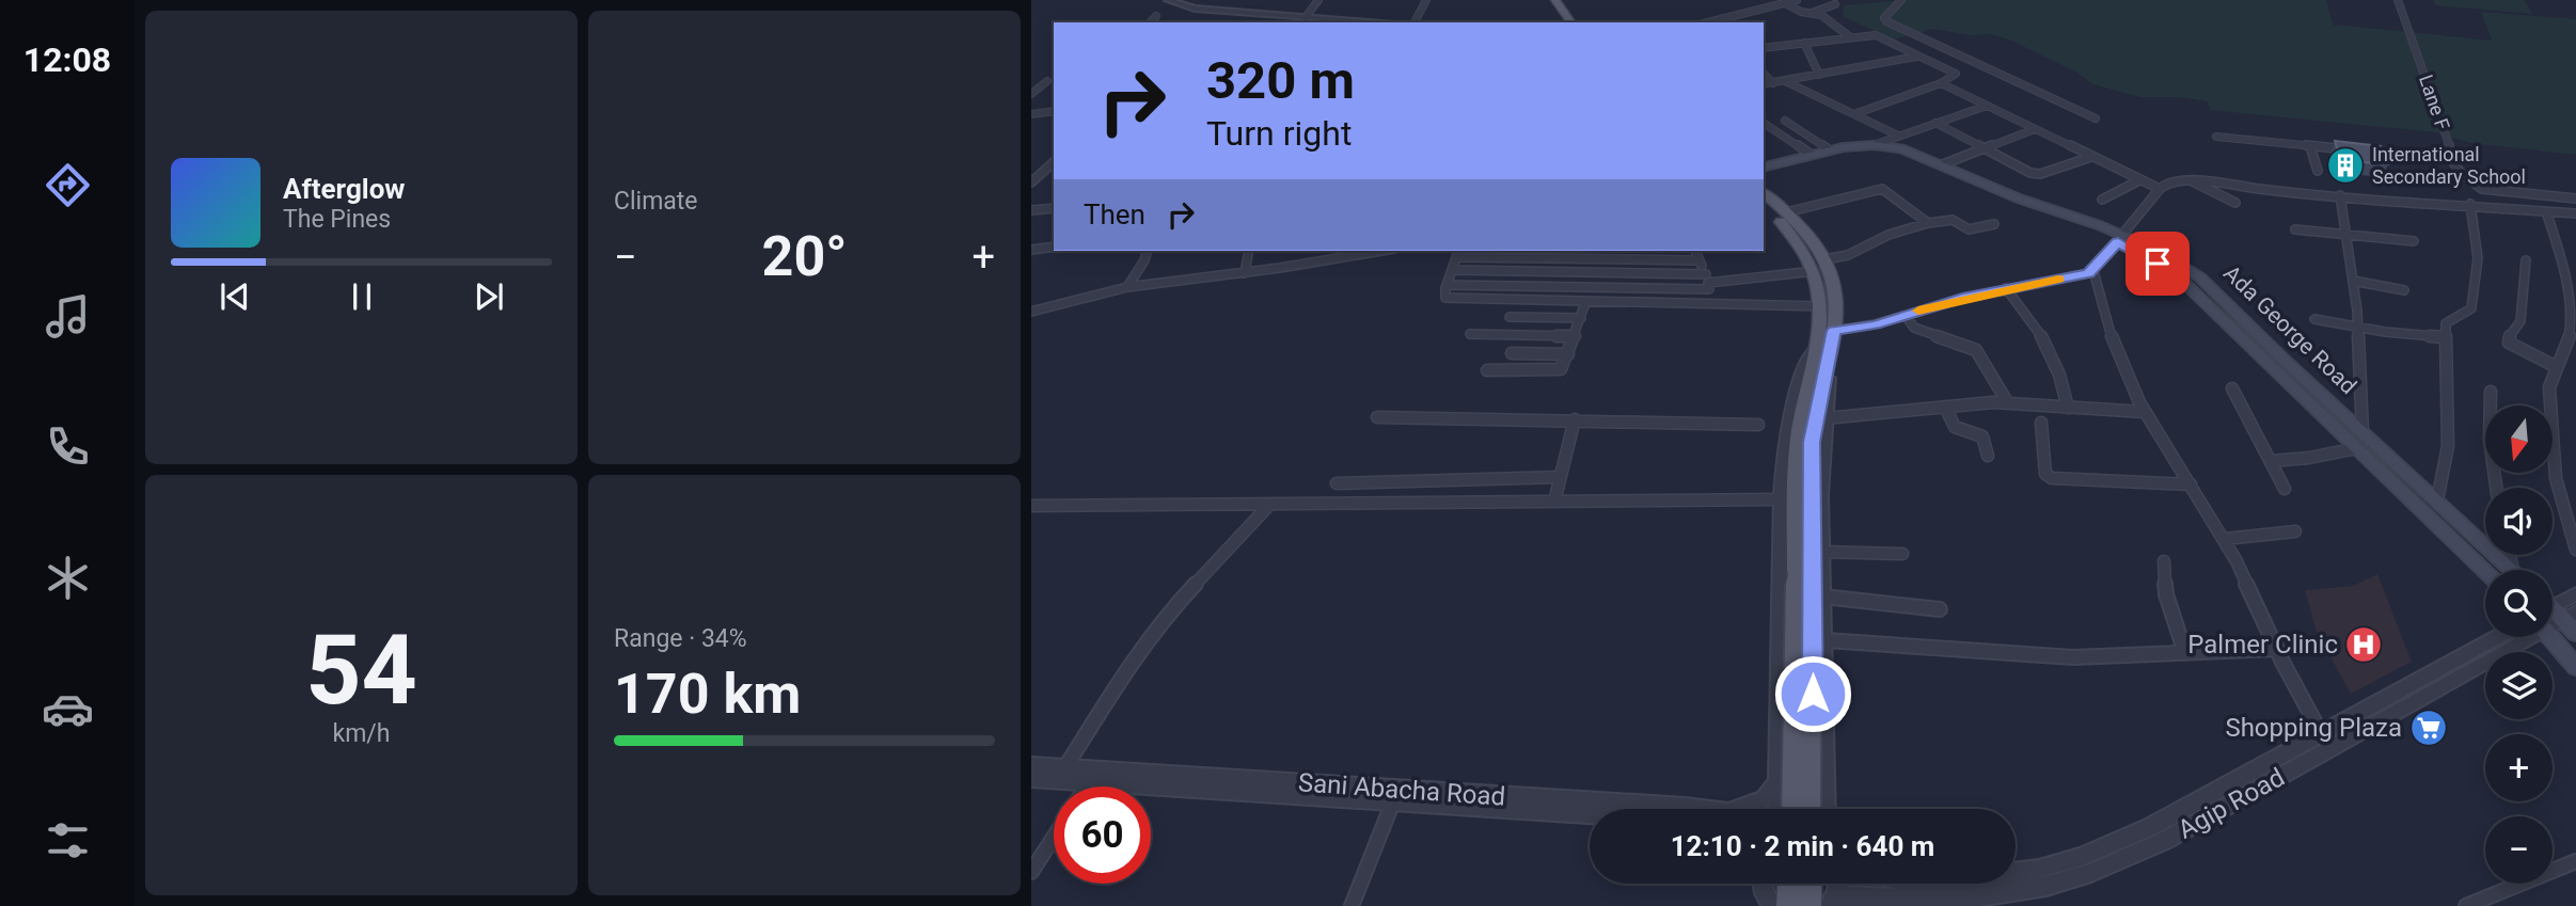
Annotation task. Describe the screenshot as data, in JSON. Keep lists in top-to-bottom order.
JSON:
{
  "streets": {
    "main road": ["Ada George Road"],
    "street": ["Lane F", "Sani Abacha Road", "Agip Road"]
  },
  "places": {
    "building": ["International Secondary School"],
    "hospital": ["Palmer Clinic"],
    "supermarket": ["Shopping Plaza"]
  },
  "north": "bottom",
  "page": {
    "tabs": "12:08",
    "tile": [
      "Climate",
      ["54", "km/h"],
      ["Range · 34%", "170 km"]
    ],
    "turn": ["320 m", "Turn right"],
    "song": ["Afterglow", "The Pines"],
    "then": "Then",
    "heat": ["−", "20°", "+"],
    "map_buttons": ["+", "−"],
    "limit": "60",
    "trip": "12:10 · 2 min · 640 m"
  }
}
